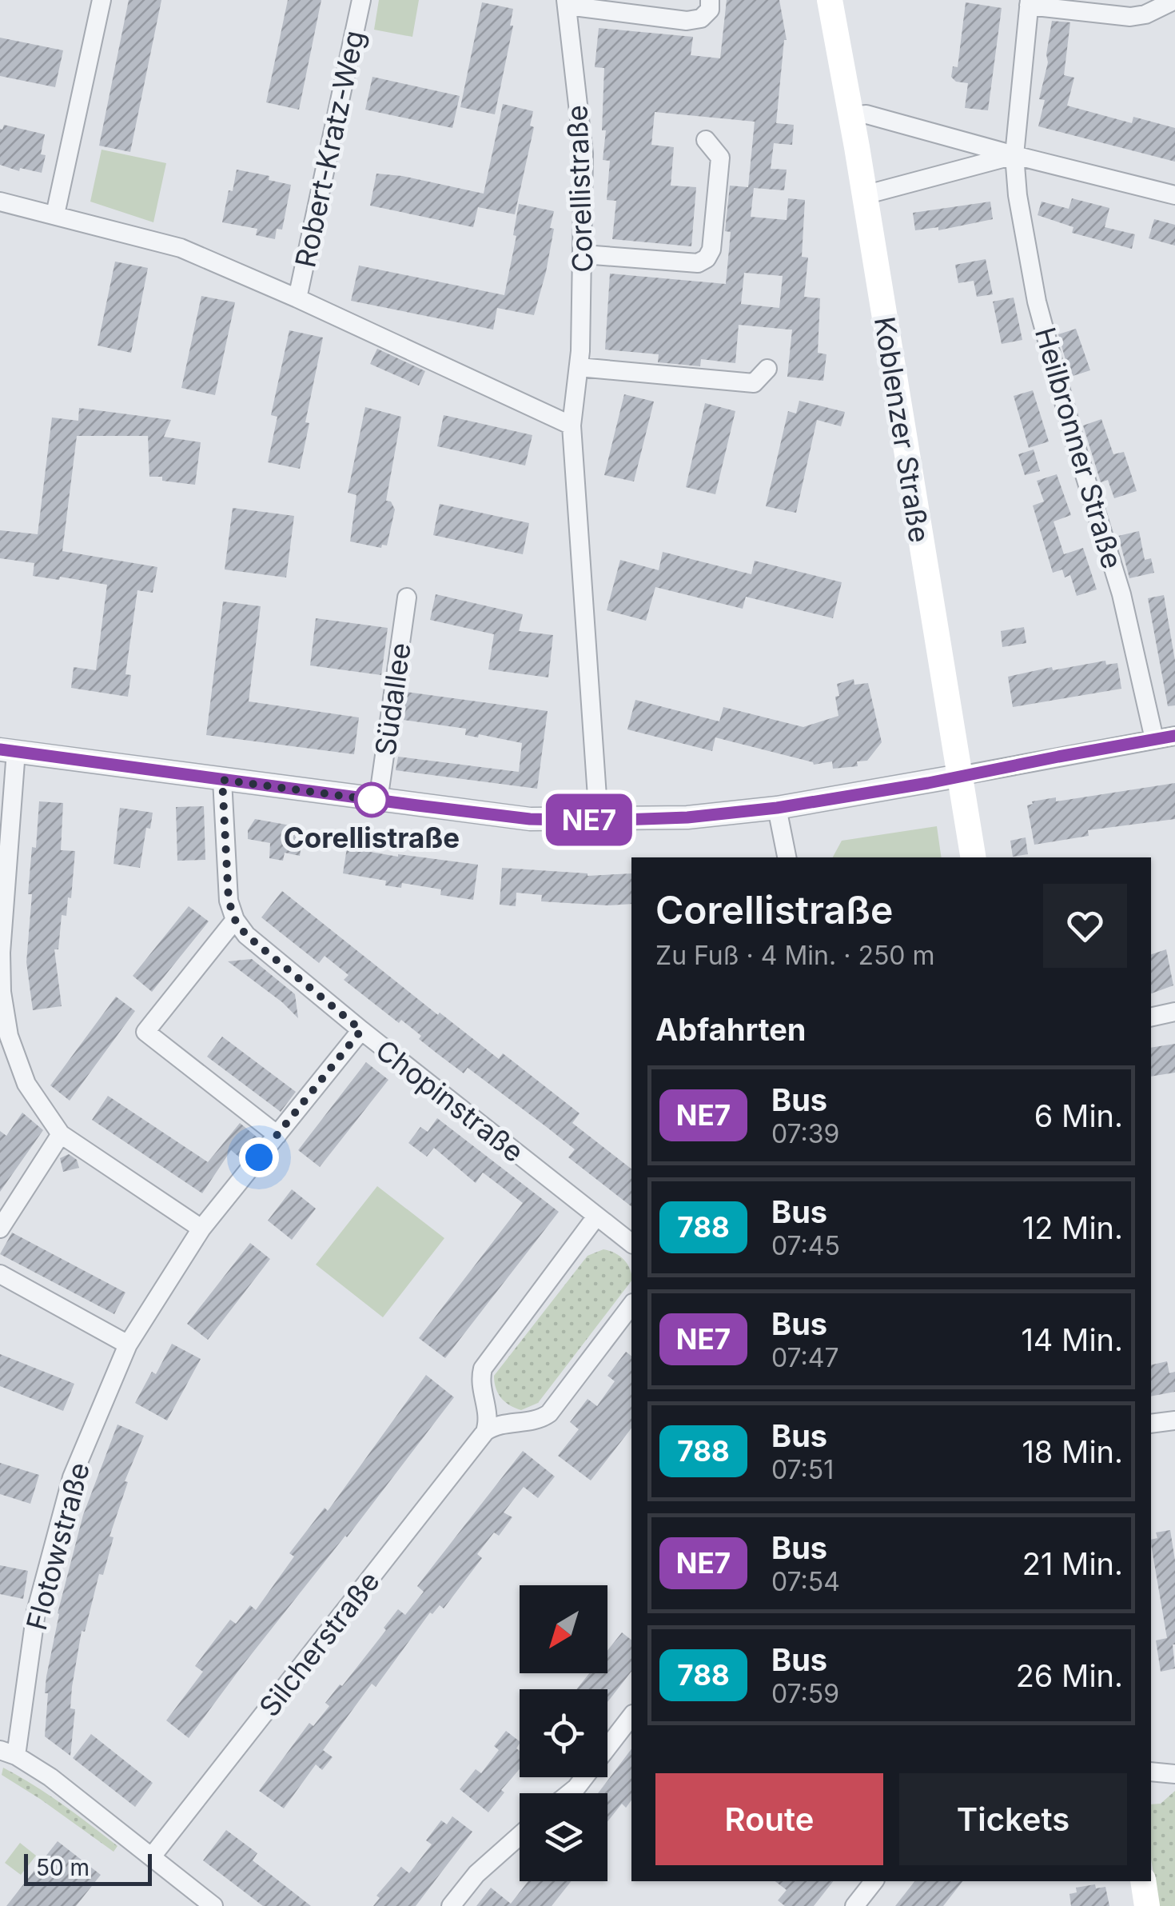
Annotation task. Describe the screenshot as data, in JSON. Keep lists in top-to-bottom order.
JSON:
{
  "streets": {
    "main road": ["Koblenzer Straße"],
    "street": [
      "Robert-Kratz-Weg",
      "Corellistraße",
      "Heilbronner Straße",
      "Südallee",
      "Chopinstraße",
      "Flotowstraße",
      "Silcherstraße"
    ]
  },
  "crossings": [
    ["Chopinstraße", "Flotowstraße"]
  ],
  "places": ["Corellistraße"],
  "lines": ["bus line NE7"],
  "scale_bar": "50 m",
  "north": "bottom left",
  "page": {
    "on_map": "NE7",
    "heading": [
      ["Corellistraße", "Zu Fuß · 4 Min. · 250 m"],
      "Abfahrten"
    ],
    "list": [
      {
        "mark": "NE7",
        "name": "Bus",
        "note": "07:39",
        "value": "6 Min."
      },
      {
        "mark": "788",
        "name": "Bus",
        "note": "07:45",
        "value": "12 Min."
      },
      {
        "mark": "NE7",
        "name": "Bus",
        "note": "07:47",
        "value": "14 Min."
      },
      {
        "mark": "788",
        "name": "Bus",
        "note": "07:51",
        "value": "18 Min."
      },
      {
        "mark": "NE7",
        "name": "Bus",
        "note": "07:54",
        "value": "21 Min."
      },
      {
        "mark": "788",
        "name": "Bus",
        "note": "07:59",
        "value": "26 Min."
      }
    ],
    "buttons": ["Route", "Tickets"],
    "scale": "50 m"
  }
}
